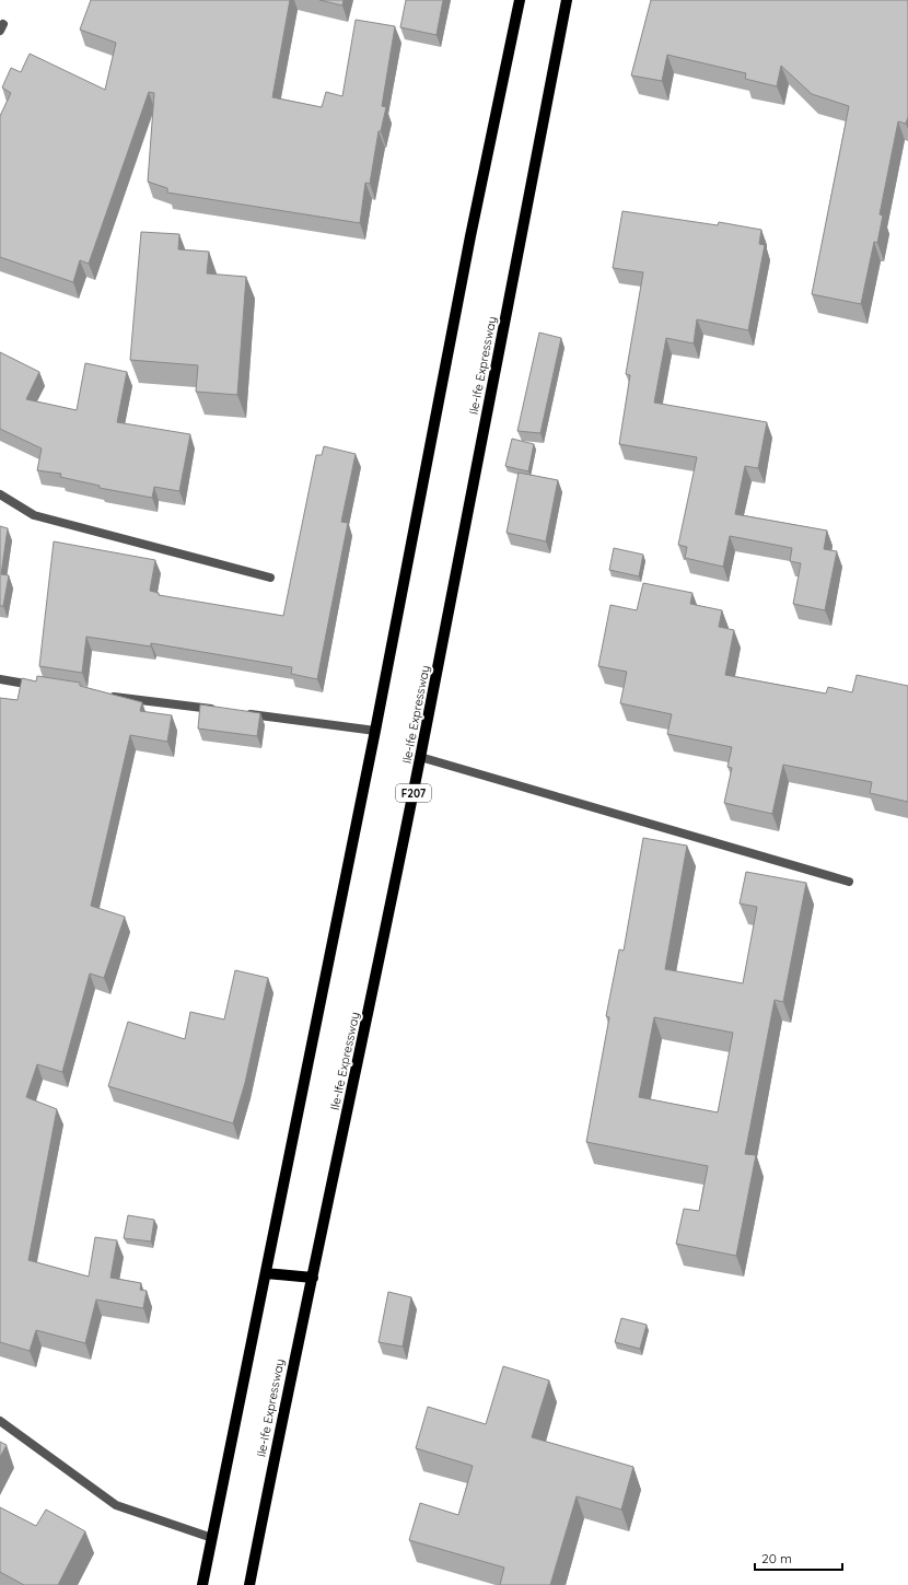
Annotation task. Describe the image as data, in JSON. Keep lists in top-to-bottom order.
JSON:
{
  "streets": {
    "main road": ["Ile-Ife Expressway", "F207"]
  },
  "scale_bar": "20 m"
}
